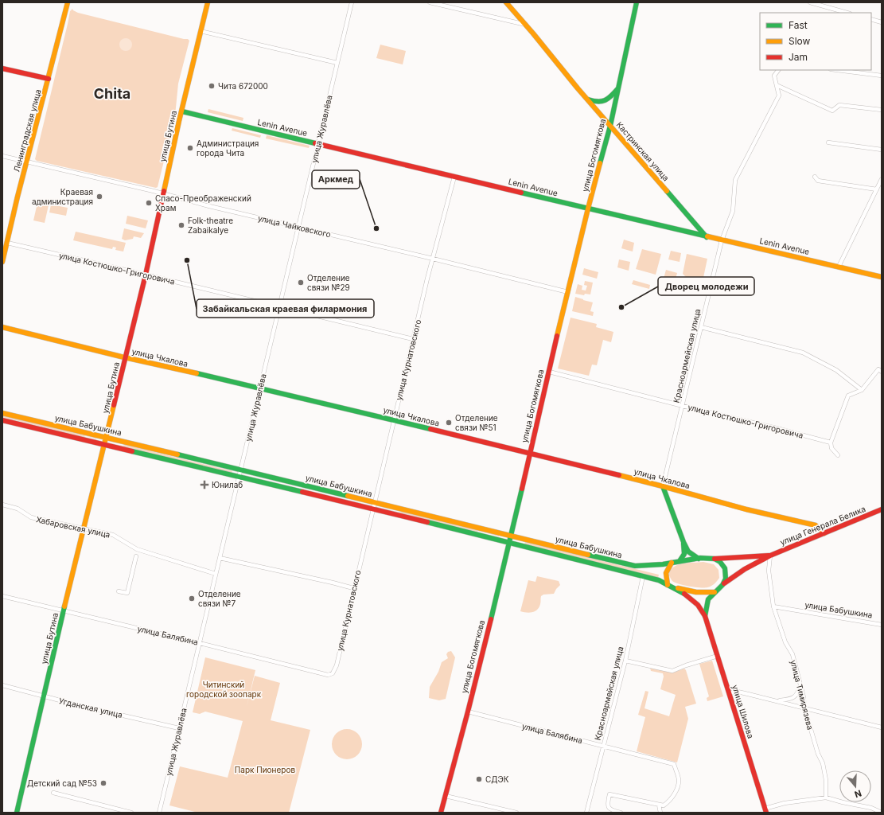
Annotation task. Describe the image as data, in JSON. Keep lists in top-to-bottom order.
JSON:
{
  "streets": {
    "main road": [
      "Lenin Avenue",
      "Ленинградская улица",
      "улица Бутина",
      "Кастринская улица",
      "улица Богомягкова",
      "улица Чкалова",
      "улица Бабушкина",
      "улица Генерала Белика",
      "улица Шилова"
    ],
    "street": [
      "улица Журавлёва",
      "улица Чайковского",
      "улица Костюшко-Григоровича",
      "Красноармейская улица",
      "улица Курнатовского",
      "Хабаровская улица",
      "улица Балябина",
      "улица Тимирязева",
      "Угданская улица"
    ]
  },
  "crossings": [
    ["Lenin Avenue", "улица Журавлёва"],
    ["Lenin Avenue", "улица Бутина"],
    ["Lenin Avenue", "Кастринская улица"],
    ["Lenin Avenue", "улица Богомягкова"],
    ["Lenin Avenue", "Красноармейская улица"],
    ["Lenin Avenue", "улица Курнатовского"],
    ["улица Журавлёва", "улица Чайковского"],
    ["улица Журавлёва", "улица Костюшко-Григоровича"],
    ["улица Журавлёва", "улица Чкалова"],
    ["улица Журавлёва", "улица Бабушкина"],
    ["улица Журавлёва", "Хабаровская улица"],
    ["улица Журавлёва", "улица Балябина"],
    ["улица Журавлёва", "Угданская улица"],
    ["Ленинградская улица", "улица Чайковского"],
    ["Ленинградская улица", "улица Костюшко-Григоровича"],
    ["улица Бутина", "улица Чайковского"],
    ["улица Бутина", "улица Костюшко-Григоровича"],
    ["улица Бутина", "улица Чкалова"],
    ["улица Бутина", "улица Бабушкина"],
    ["улица Бутина", "Хабаровская улица"],
    ["улица Бутина", "улица Балябина"],
    ["улица Бутина", "Угданская улица"],
    ["Кастринская улица", "улица Богомягкова"],
    ["улица Богомягкова", "улица Чайковского"],
    ["улица Богомягкова", "улица Костюшко-Григоровича"],
    ["улица Богомягкова", "улица Чкалова"],
    ["улица Богомягкова", "улица Бабушкина"],
    ["улица Богомягкова", "улица Балябина"],
    ["улица Чайковского", "улица Курнатовского"],
    ["улица Костюшко-Григоровича", "Красноармейская улица"],
    ["улица Костюшко-Григоровича", "улица Курнатовского"],
    ["Красноармейская улица", "улица Чкалова"],
    ["Красноармейская улица", "улица Бабушкина"],
    ["Красноармейская улица", "улица Балябина"],
    ["улица Чкалова", "улица Курнатовского"],
    ["улица Чкалова", "улица Генерала Белика"],
    ["улица Курнатовского", "улица Бабушкина"],
    ["улица Курнатовского", "улица Балябина"],
    ["улица Бабушкина", "улица Генерала Белика"],
    ["улица Бабушкина", "улица Тимирязева"],
    ["улица Бабушкина", "улица Шилова"],
    ["улица Генерала Белика", "улица Тимирязева"]
  ],
  "districts": ["Chita"],
  "parks": ["Читинский городской зоопарк", "Парк Пионеров"],
  "places": {
    "other": [
      "Чита 672000",
      "Администрация города Чита",
      "Краевая администрация",
      "Спасо-Преображенский Храм",
      "Folk-theatre Zabaikalye",
      "Аркмед",
      "Забайкальская краевая филармония",
      "Отделение связи №29",
      "Дворец молодежи",
      "Отделение связи №51",
      "Отделение связи №7",
      "СДЭК",
      "Детский сад №53"
    ],
    "health": ["Юнилаб"]
  },
  "legend": ["Fast", "Slow", "Jam"],
  "north": "bottom"
}
